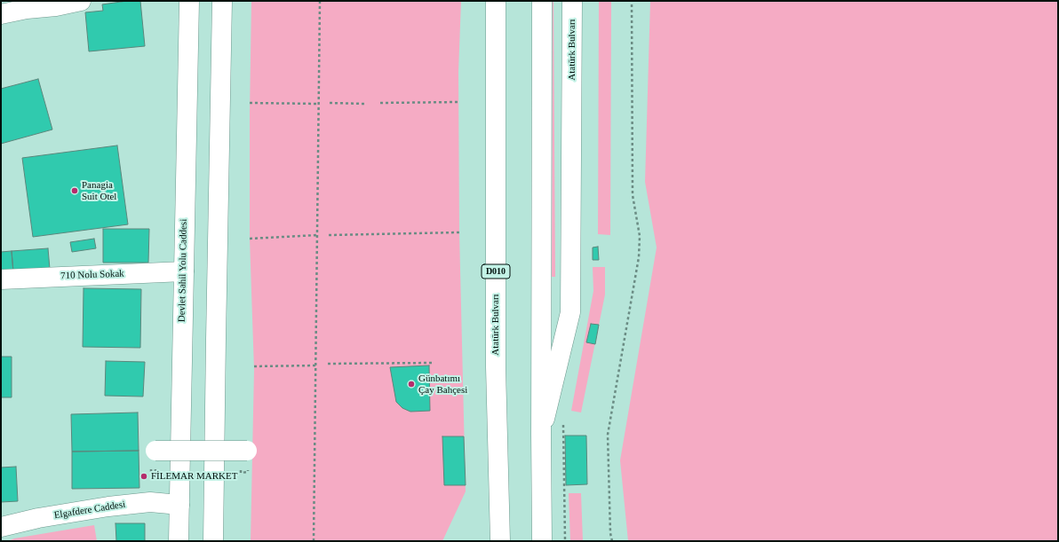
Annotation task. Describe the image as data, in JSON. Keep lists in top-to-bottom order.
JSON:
{
  "streets": {
    "main road": [
      "Atatürk Bulvarı",
      "Devlet Sahil Yolu Caddesi",
      "D010",
      "710 Nolu Sokak",
      "Elgafdere Caddesi"
    ]
  },
  "crossings": [
    ["Devlet Sahil Yolu Caddesi", "710 Nolu Sokak"],
    ["Devlet Sahil Yolu Caddesi", "Elgafdere Caddesi"]
  ],
  "places": ["Panagia Suit Otel", "Günbatımı Çay Bahçesi", "FİLEMAR MARKET"]
}
